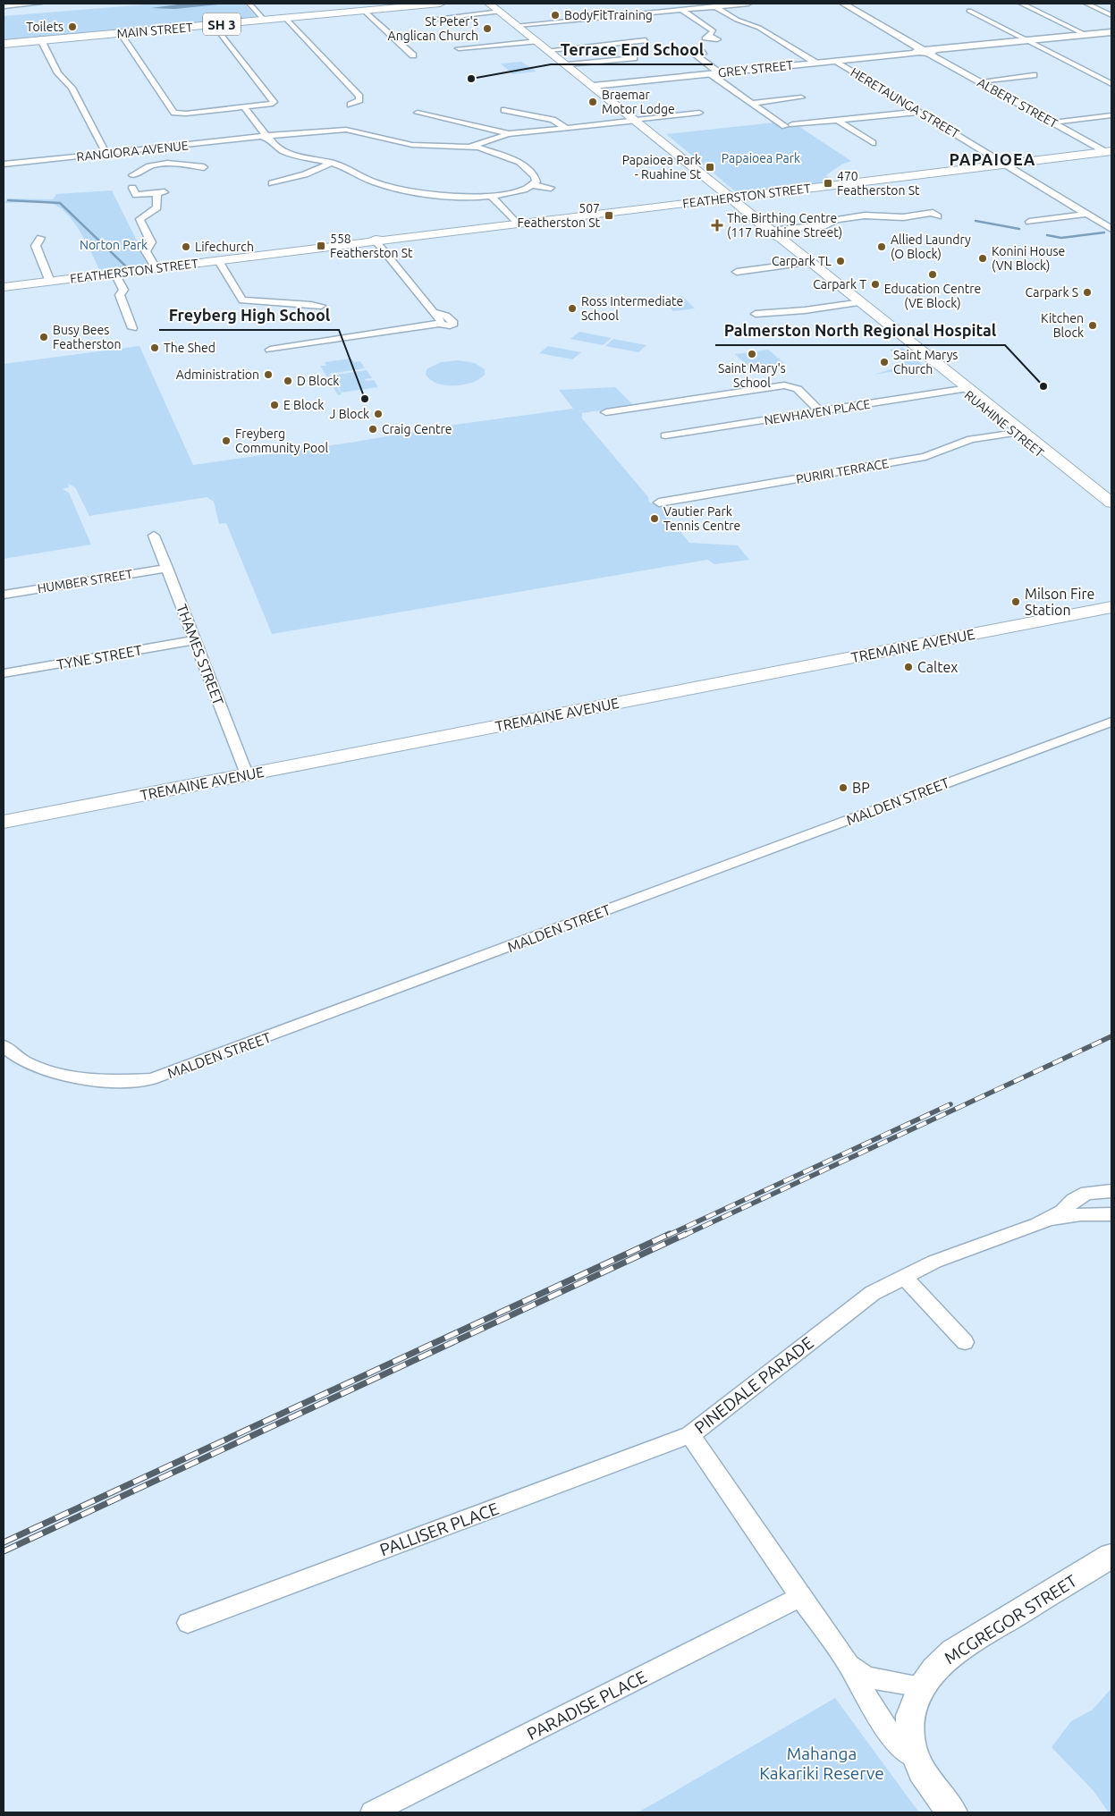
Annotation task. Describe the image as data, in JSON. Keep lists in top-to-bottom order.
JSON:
{
  "streets": {
    "highway": ["SH 3", "MAIN STREET"],
    "main road": ["FEATHERSTON STREET", "RUAHINE STREET", "TREMAINE AVENUE"],
    "street": [
      "GREY STREET",
      "HERETAUNGA STREET",
      "ALBERT STREET",
      "RANGIORA AVENUE",
      "NEWHAVEN PLACE",
      "PURIRI TERRACE",
      "HUMBER STREET",
      "THAMES STREET",
      "TYNE STREET",
      "MALDEN STREET",
      "PINEDALE PARADE",
      "PALLISER PLACE",
      "MCGREGOR STREET",
      "PARADISE PLACE"
    ]
  },
  "crossings": [
    ["GREY STREET", "HERETAUNGA STREET"],
    ["GREY STREET", "ALBERT STREET"],
    ["GREY STREET", "RUAHINE STREET"],
    ["HERETAUNGA STREET", "FEATHERSTON STREET"],
    ["ALBERT STREET", "FEATHERSTON STREET"],
    ["FEATHERSTON STREET", "RUAHINE STREET"],
    ["NEWHAVEN PLACE", "RUAHINE STREET"],
    ["RUAHINE STREET", "PURIRI TERRACE"],
    ["HUMBER STREET", "THAMES STREET"],
    ["TREMAINE AVENUE", "THAMES STREET"],
    ["THAMES STREET", "TYNE STREET"],
    ["PINEDALE PARADE", "PALLISER PLACE"],
    ["PINEDALE PARADE", "MCGREGOR STREET"],
    ["PINEDALE PARADE", "PARADISE PLACE"]
  ],
  "districts": ["PAPAIOEA"],
  "parks": ["Papaioea Park", "Norton Park", "Mahanga Kakariki Reserve"],
  "places": {
    "other": [
      "BodyFitTraining",
      "Toilets",
      "St Peter's Anglican Church",
      "Terrace End School",
      "Braemar Motor Lodge",
      "Lifechurch",
      "Allied Laundry (O Block)",
      "Konini House (VN Block)",
      "Carpark TL",
      "Education Centre (VE Block)",
      "Carpark T",
      "Carpark S",
      "Ross Intermediate School",
      "Kitchen Block",
      "Busy Bees Featherston",
      "The Shed",
      "Saint Mary's School",
      "Saint Marys Church",
      "Administration",
      "D Block",
      "Palmerston North Regional Hospital",
      "Freyberg High School",
      "E Block",
      "J Block",
      "Craig Centre",
      "Freyberg Community Pool",
      "Vautier Park Tennis Centre",
      "Milson Fire Station",
      "Caltex",
      "BP"
    ],
    "transit": [
      "Papaioea Park - Ruahine St",
      "470 Featherston St",
      "507 Featherston St",
      "558 Featherston St"
    ],
    "health": ["The Birthing Centre (117 Ruahine Street)"]
  }
}
